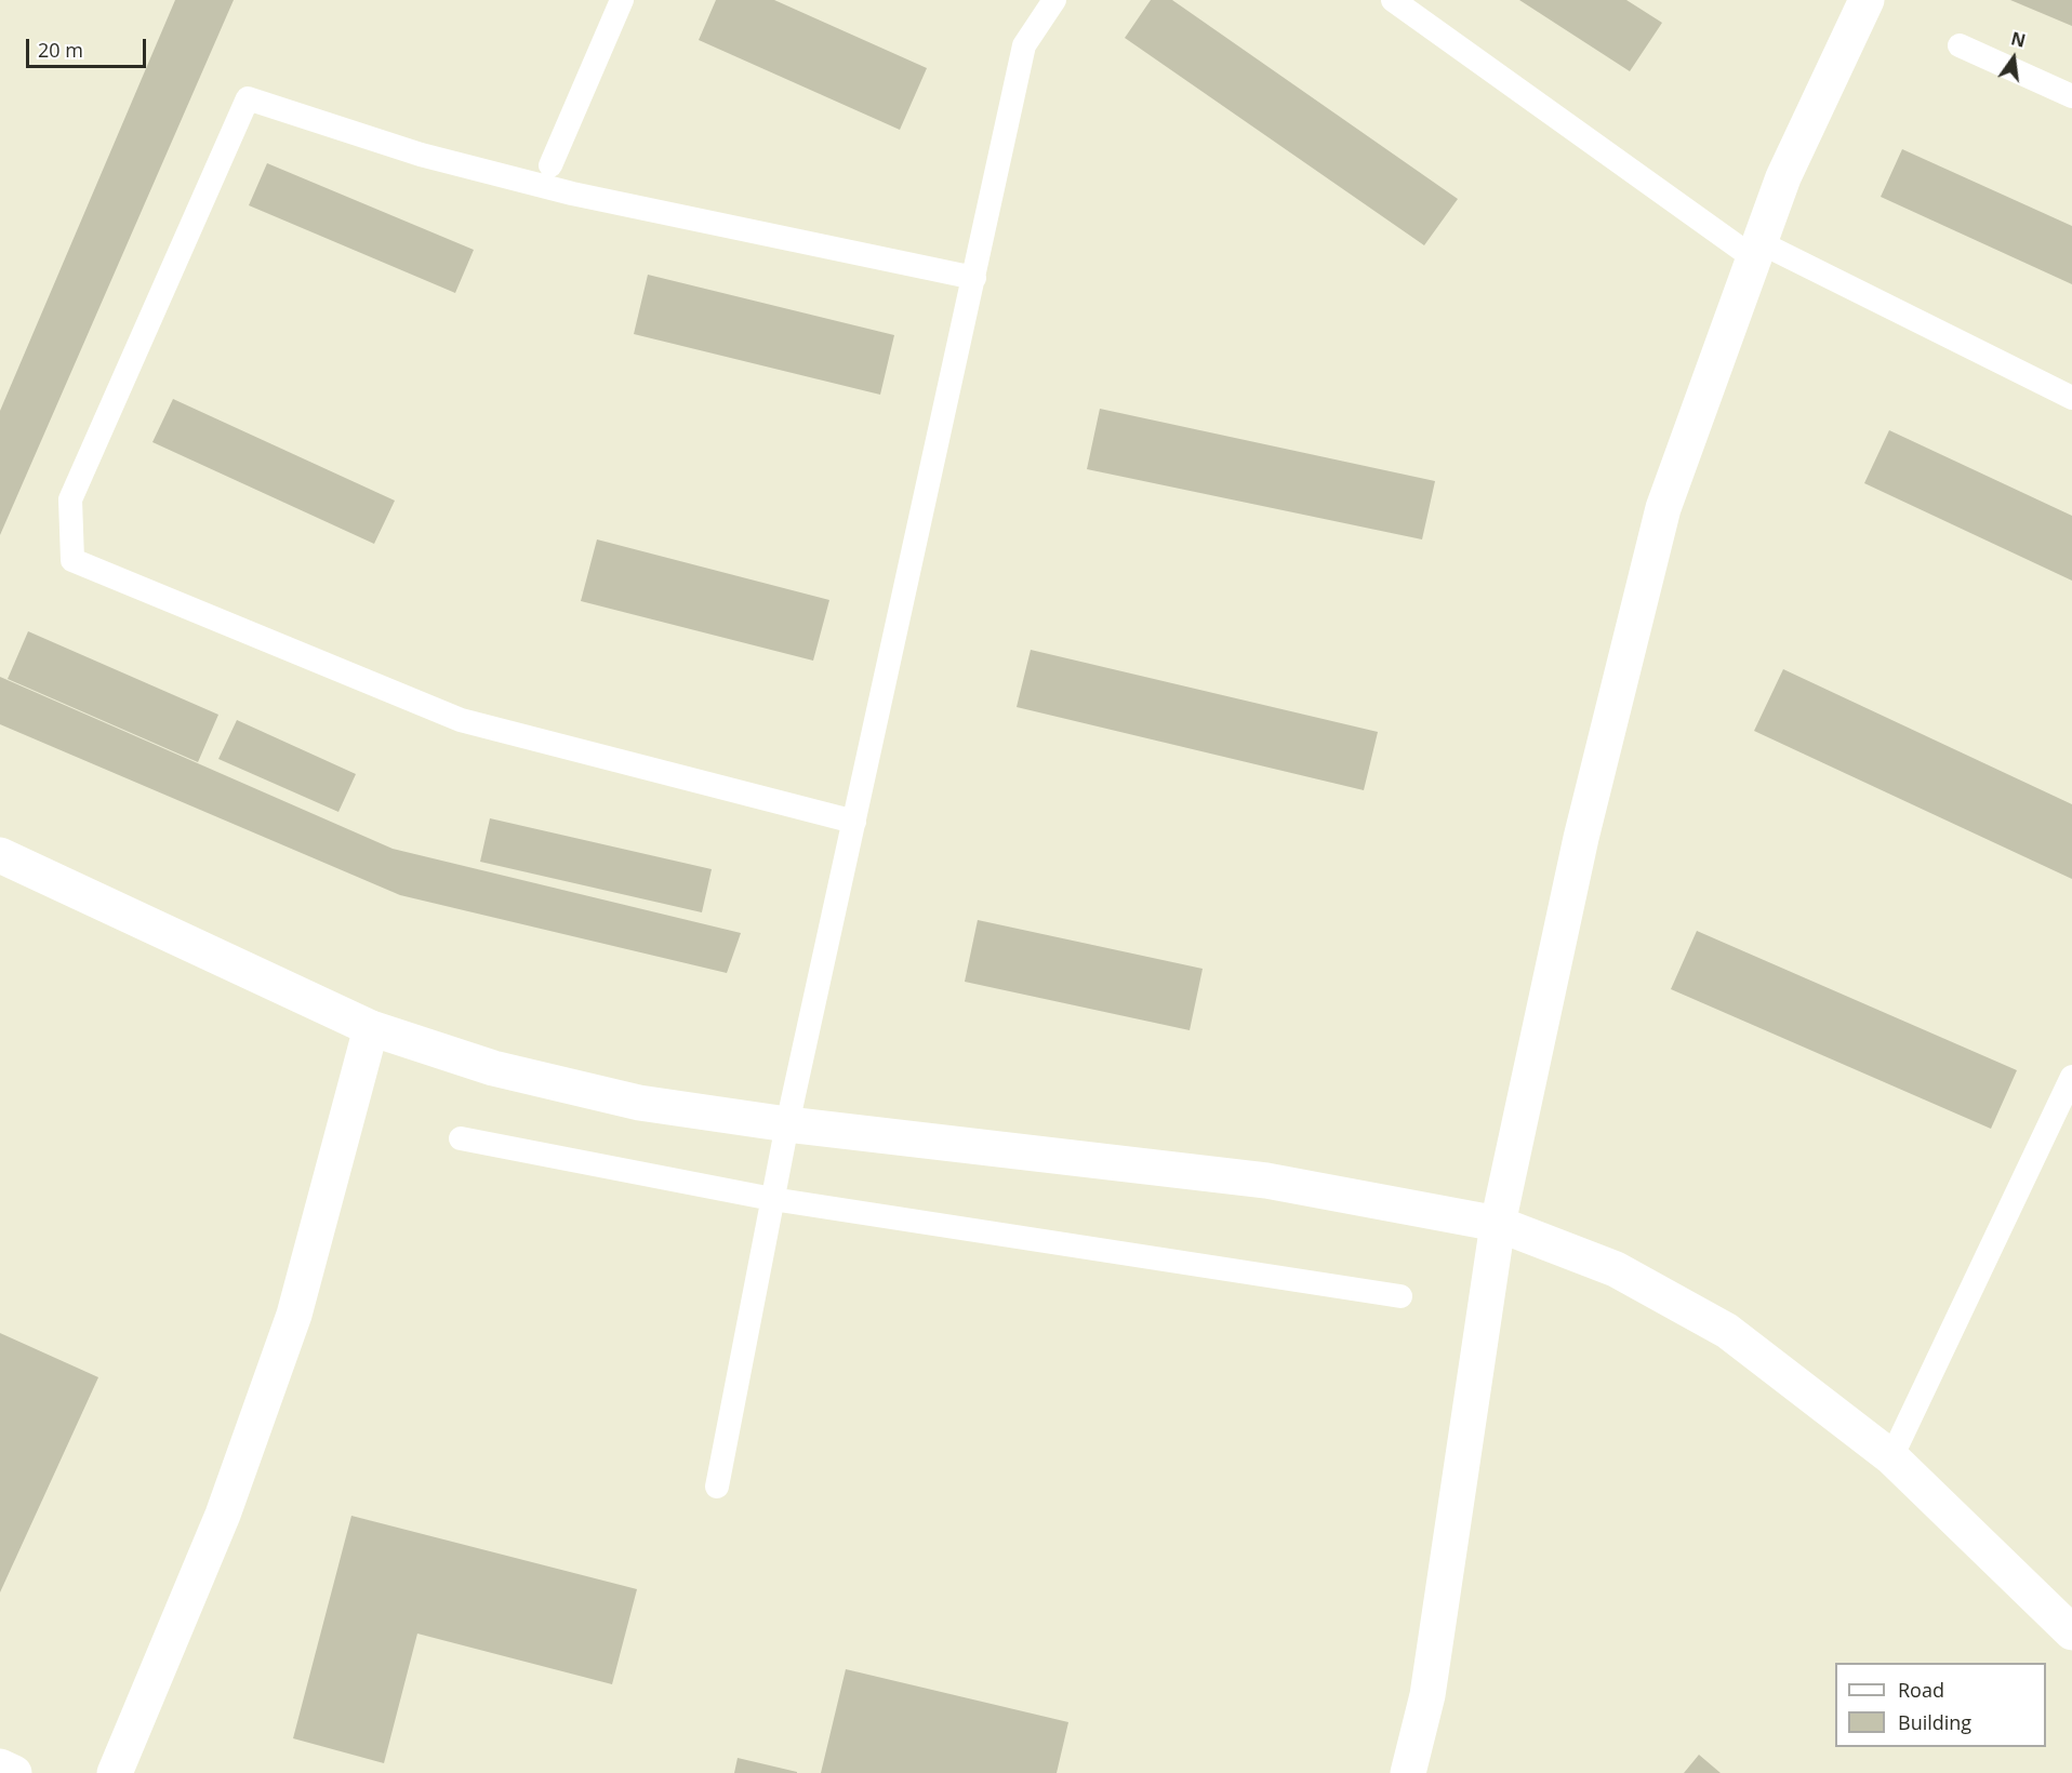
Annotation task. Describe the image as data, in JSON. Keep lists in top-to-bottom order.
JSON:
{
  "legend": ["Road", "Building"],
  "scale_bar": "20 m",
  "north": "top"
}
